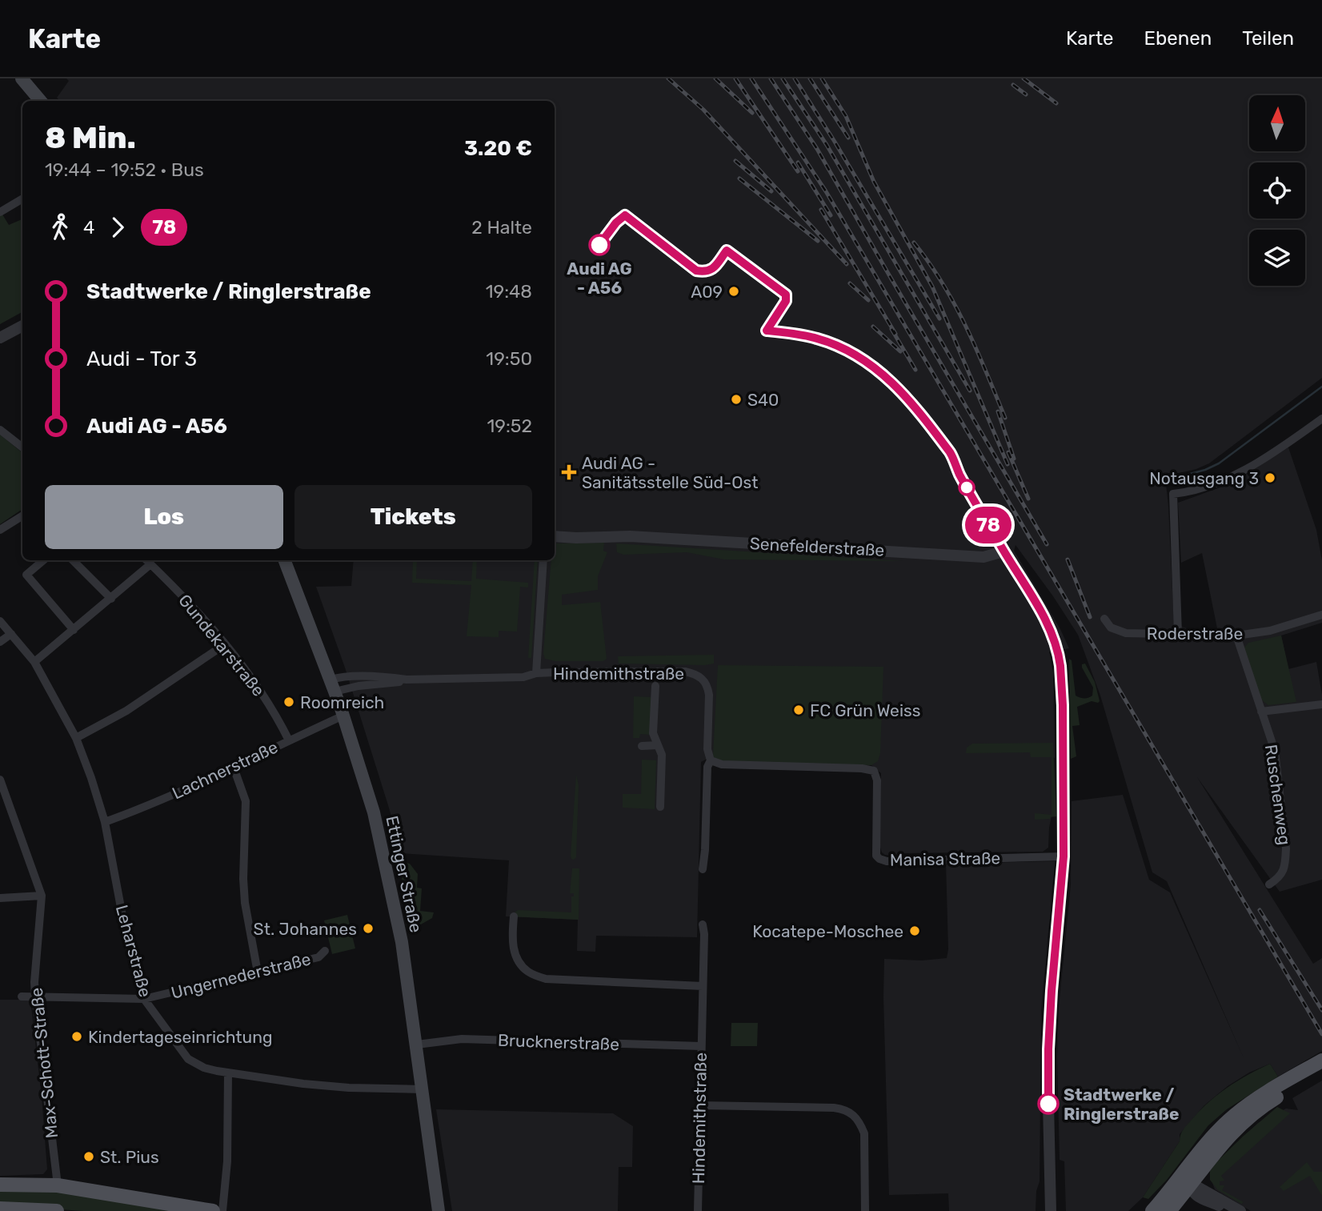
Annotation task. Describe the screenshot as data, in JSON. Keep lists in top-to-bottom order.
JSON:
{
  "streets": {
    "main road": ["Ettinger Straße"],
    "street": [
      "Senefelderstraße",
      "Roderstraße",
      "Gundekarstraße",
      "Hindemithstraße",
      "Lachnerstraße",
      "Ruschenweg",
      "Manisa Straße",
      "Leharstraße",
      "Ungernederstraße",
      "Brucknerstraße",
      "Max-Schott-Straße"
    ]
  },
  "crossings": [
    ["Roderstraße", "Ruschenweg"],
    ["Gundekarstraße", "Lachnerstraße"],
    ["Hindemithstraße", "Manisa Straße"],
    ["Hindemithstraße", "Ettinger Straße"],
    ["Hindemithstraße", "Brucknerstraße"],
    ["Lachnerstraße", "Ettinger Straße"],
    ["Lachnerstraße", "Leharstraße"],
    ["Ettinger Straße", "Leharstraße"],
    ["Ettinger Straße", "Brucknerstraße"],
    ["Leharstraße", "Ungernederstraße"],
    ["Ungernederstraße", "Max-Schott-Straße"]
  ],
  "places": {
    "other": [
      "Audi AG - A56",
      "A09",
      "S40",
      "Notausgang 3",
      "Roomreich",
      "FC Grün Weiss",
      "St. Johannes",
      "Kocatepe-Moschee",
      "Kindertageseinrichtung",
      "Stadtwerke / Ringlerstraße",
      "St. Pius"
    ],
    "health": ["Audi AG - Sanitätsstelle Süd-Ost"]
  },
  "lines": ["bus line 78"],
  "north": "top",
  "page": {
    "header": "Karte",
    "nav": ["Karte", "Ebenen", "Teilen"],
    "on_map": "78",
    "heading": ["8 Min.", "19:44 – 19:52 · Bus", "3.20 €"],
    "legs": ["4", "78", "2 Halte"],
    "list": [
      {
        "name": "Stadtwerke / Ringlerstraße",
        "value": "19:48"
      },
      {
        "name": "Audi - Tor 3",
        "value": "19:50"
      },
      {
        "name": "Audi AG - A56",
        "value": "19:52"
      }
    ],
    "buttons": ["Los", "Tickets"]
  }
}
